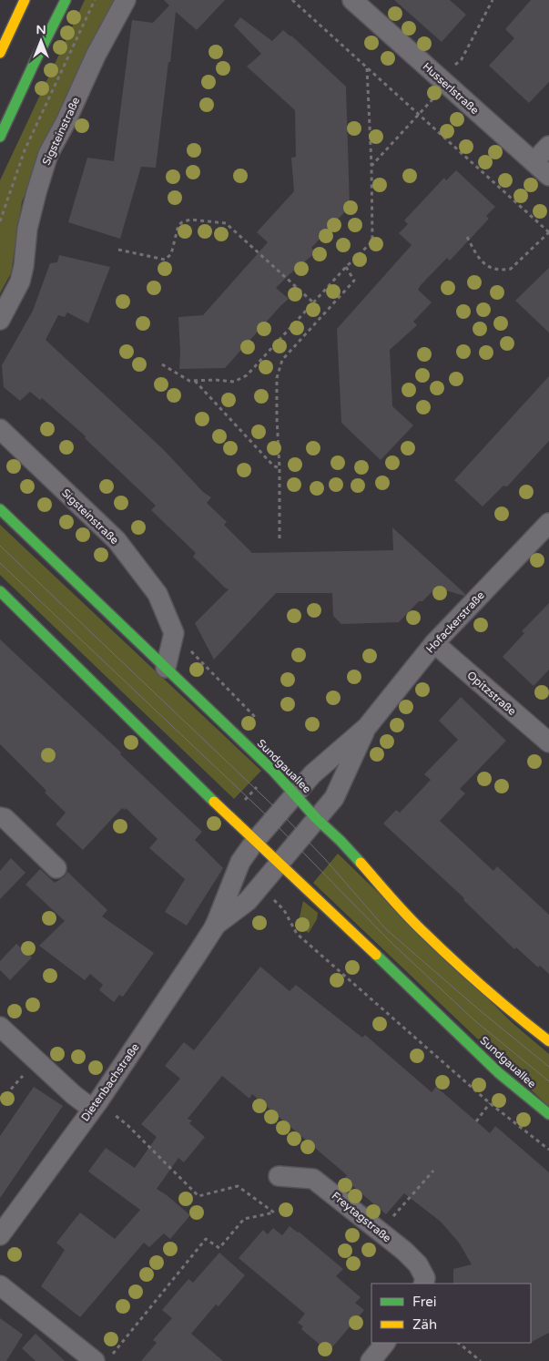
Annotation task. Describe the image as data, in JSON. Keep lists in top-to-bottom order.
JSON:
{
  "streets": {
    "main road": ["Sundgauallee"],
    "street": [
      "Husserlstraße",
      "Sigsteinstraße",
      "Hofackerstraße",
      "Opitzstraße",
      "Dietenbachstraße",
      "Freytagstraße"
    ]
  },
  "crossings": [
    ["Hofackerstraße", "Opitzstraße"],
    ["Hofackerstraße", "Sundgauallee"],
    ["Hofackerstraße", "Dietenbachstraße"],
    ["Sundgauallee", "Dietenbachstraße"]
  ],
  "legend": ["Frei", "Zäh"],
  "north": "top"
}
